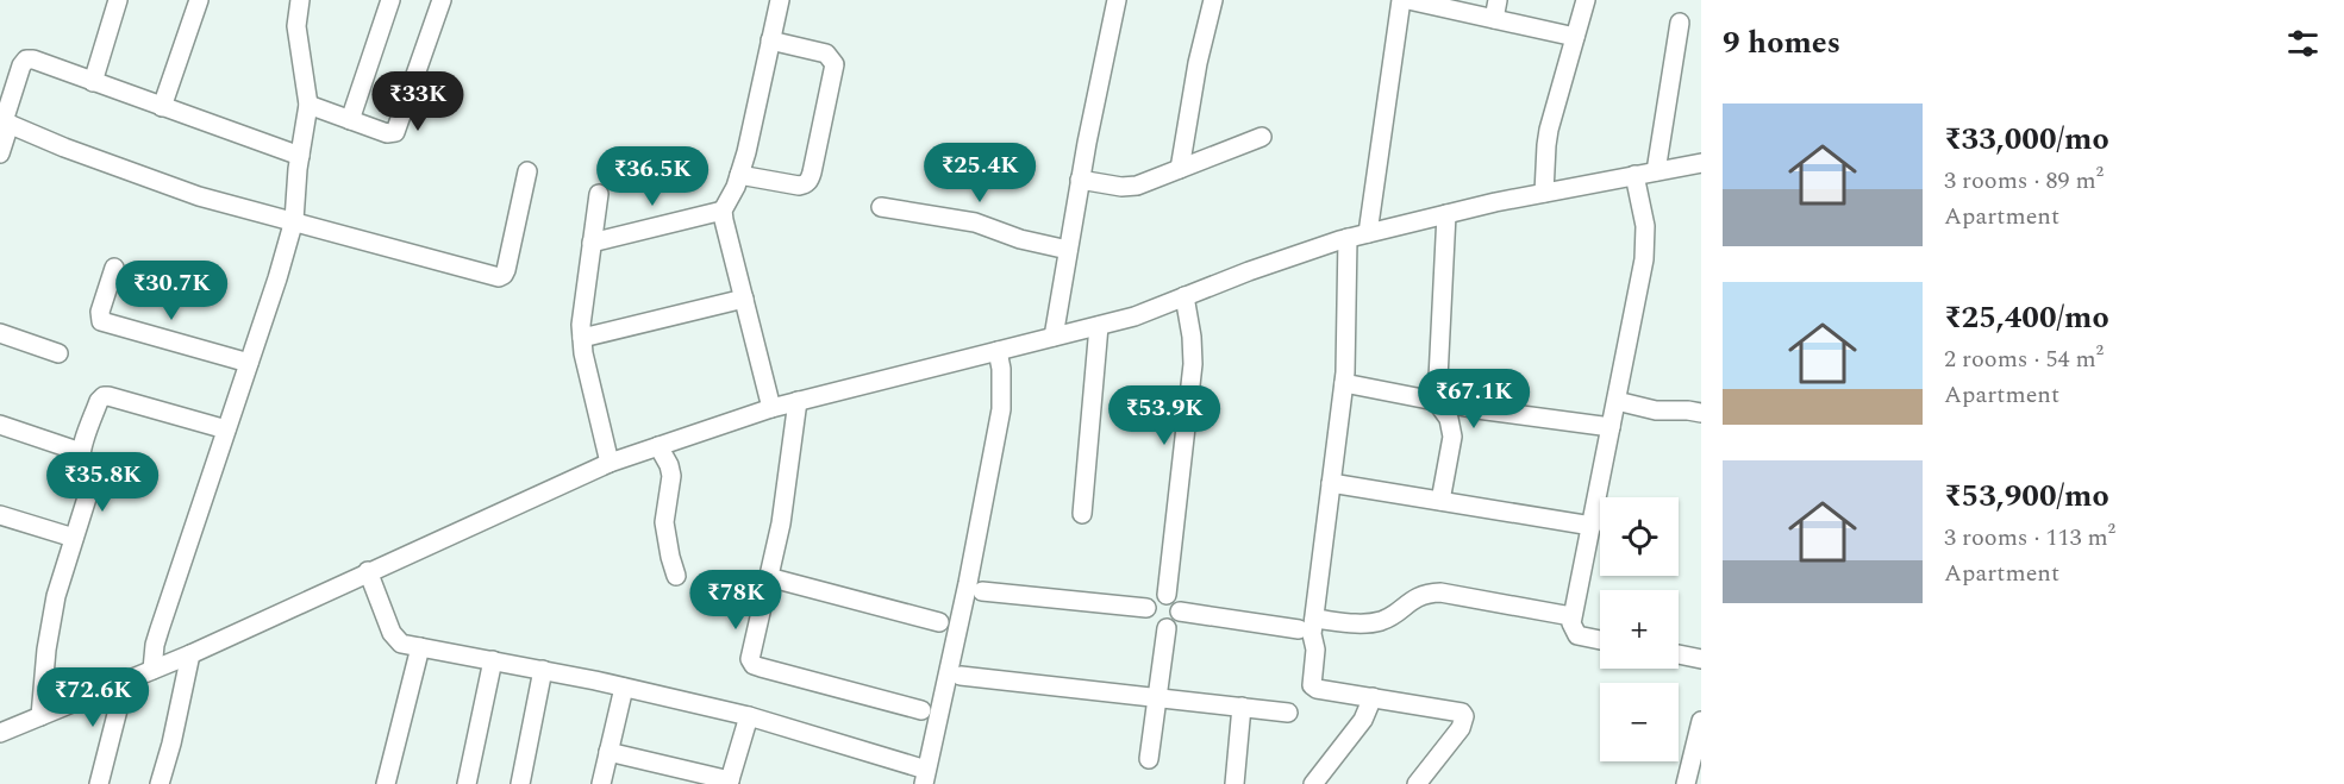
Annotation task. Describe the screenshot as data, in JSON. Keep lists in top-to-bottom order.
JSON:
{
  "page": {
    "heading": "9 homes",
    "price": [
      "₹33K",
      "₹25.4K",
      "₹36.5K",
      "₹30.7K",
      "₹67.1K",
      "₹53.9K",
      "₹35.8K",
      "₹78K",
      "₹72.6K"
    ],
    "list": [
      {
        "name": "₹33,000/mo",
        "note": "3 rooms · 89 m² · Apartment"
      },
      {
        "name": "₹25,400/mo",
        "note": "2 rooms · 54 m² · Apartment"
      },
      {
        "name": "₹53,900/mo",
        "note": "3 rooms · 113 m² · Apartment"
      }
    ],
    "map_buttons": ["+", "−"]
  }
}
